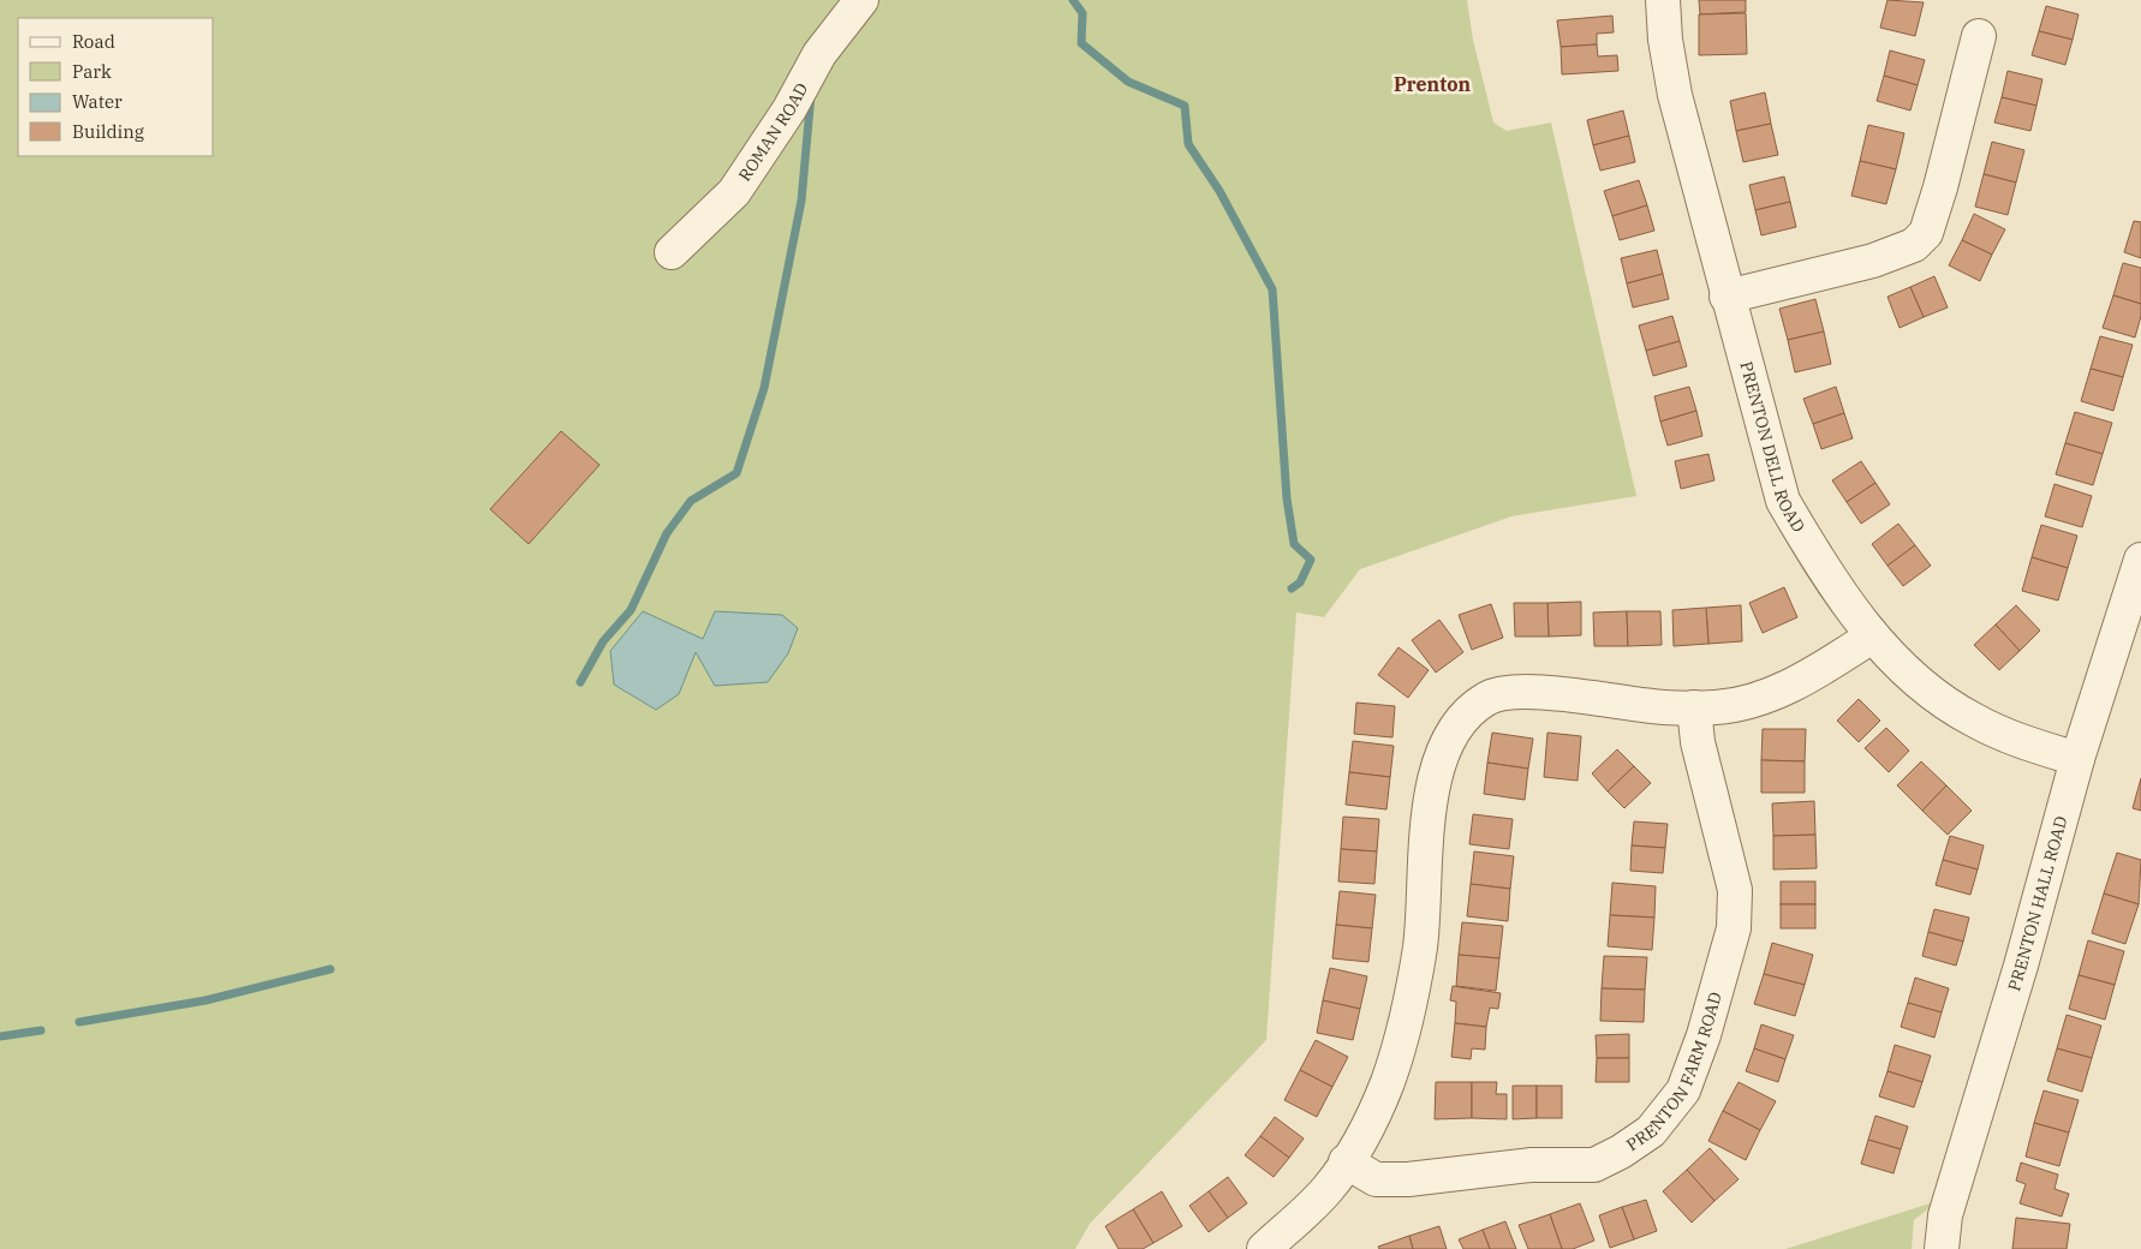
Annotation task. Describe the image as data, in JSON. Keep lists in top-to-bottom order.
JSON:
{
  "streets": {
    "street": [
      "ROMAN ROAD",
      "PRENTON DELL ROAD",
      "PRENTON HALL ROAD",
      "PRENTON FARM ROAD"
    ]
  },
  "crossings": [
    ["PRENTON DELL ROAD", "PRENTON HALL ROAD"]
  ],
  "districts": ["Prenton"],
  "legend": [
    "Road",
    "Park",
    "Water",
    "Building"
  ]
}
